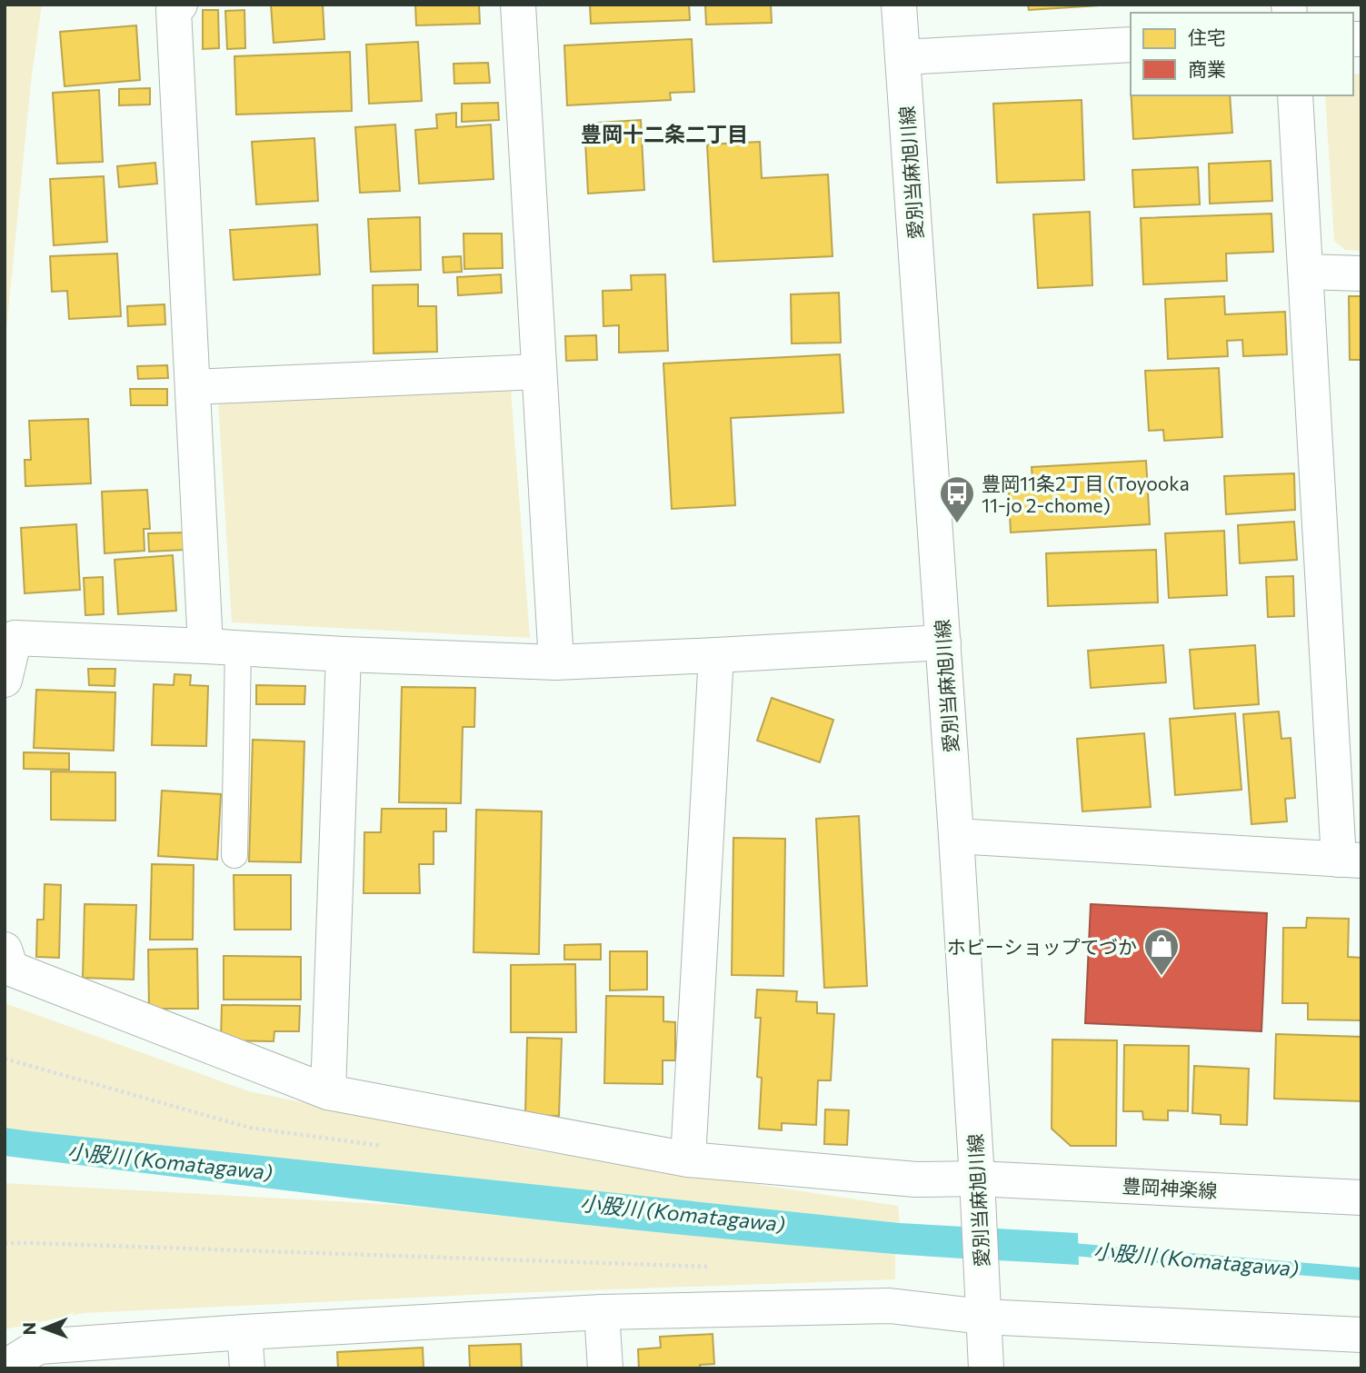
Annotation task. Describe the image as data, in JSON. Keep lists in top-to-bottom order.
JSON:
{
  "streets": {
    "street": ["愛別当麻旭川線", "豊岡神楽線"]
  },
  "crossings": [
    ["愛別当麻旭川線", "豊岡神楽線"]
  ],
  "districts": ["豊岡十二条二丁目"],
  "water": ["小股川 (Komatagawa)"],
  "places": {
    "bus stop": ["豊岡11条2丁目 (Toyooka 11-jo 2-chome)"],
    "shop": ["ホビーショップてづか"]
  },
  "legend": ["住宅", "商業"],
  "north": "left"
}
